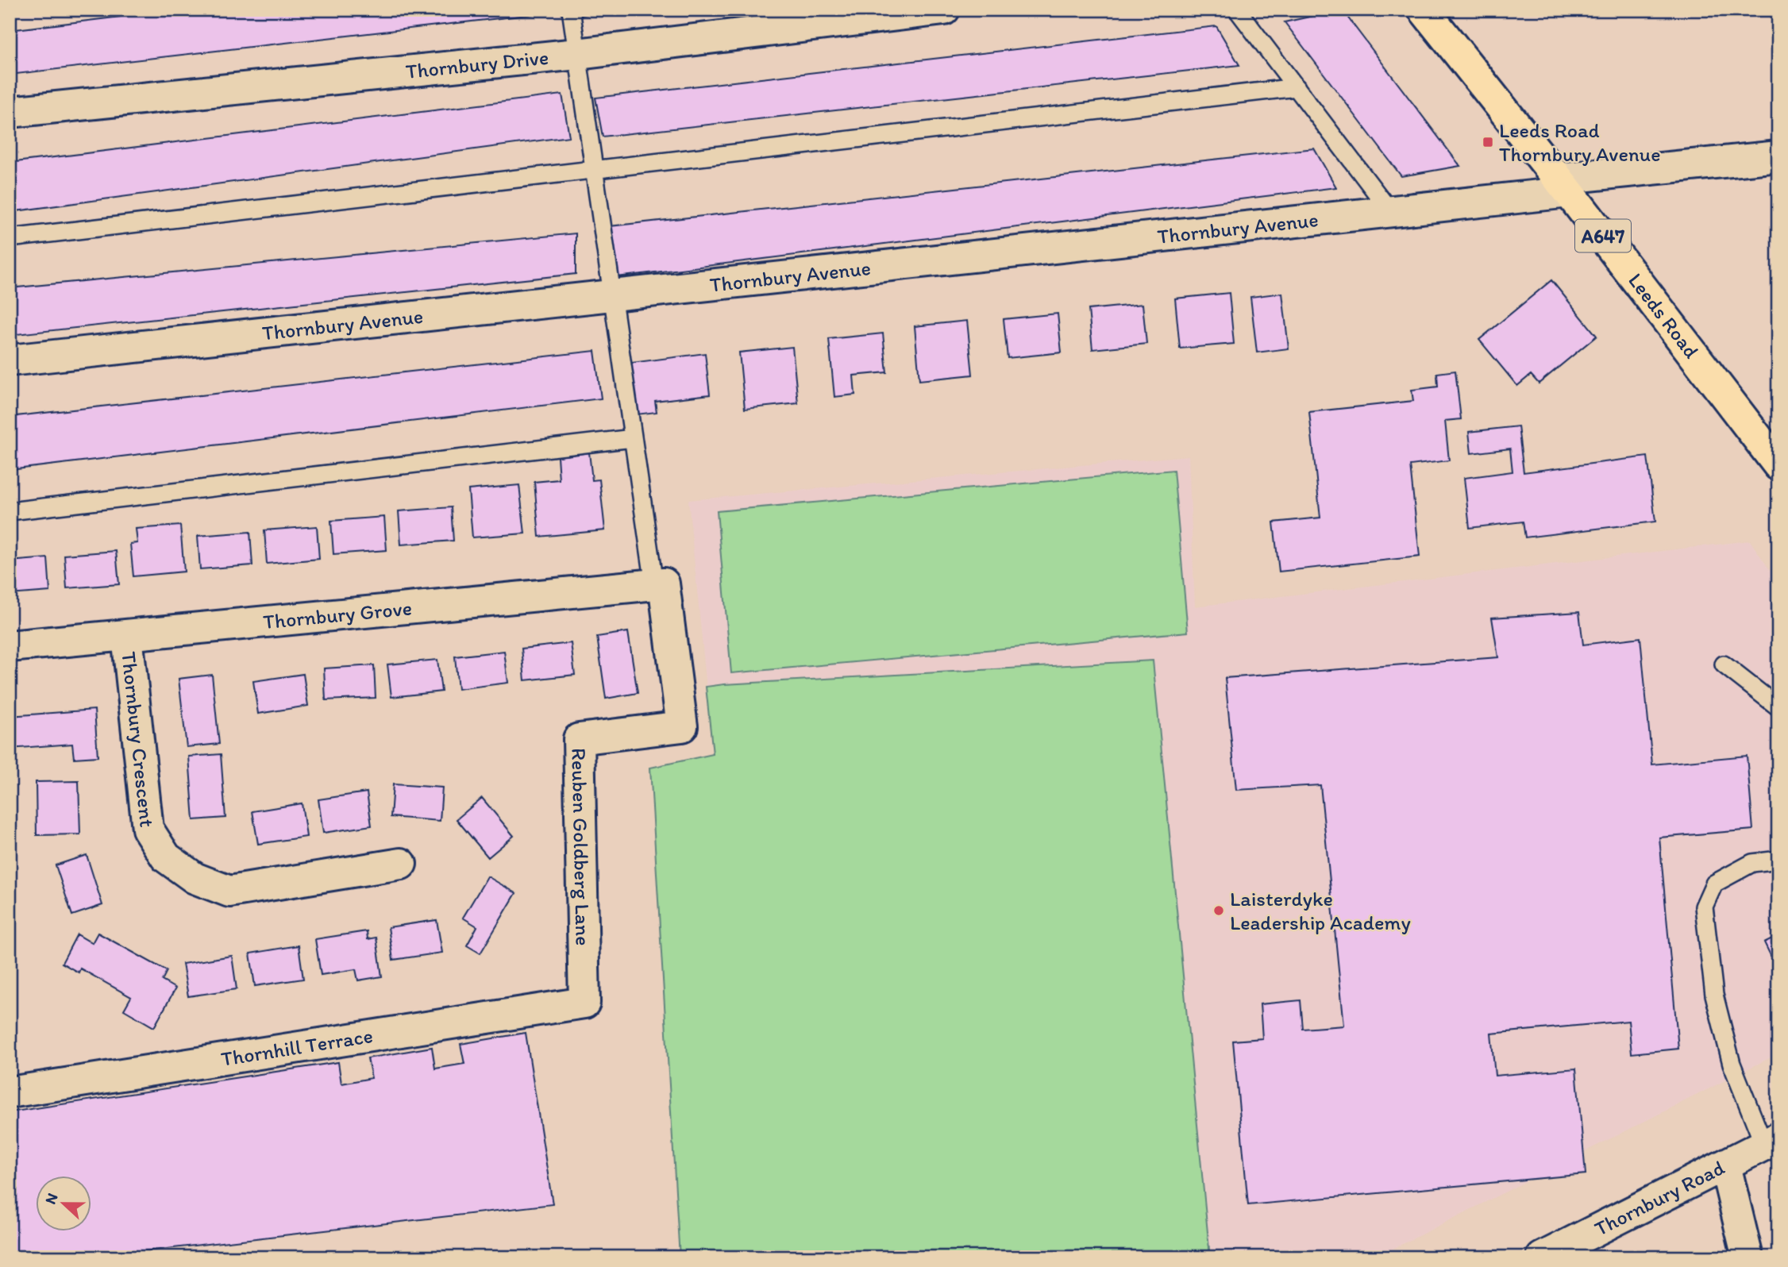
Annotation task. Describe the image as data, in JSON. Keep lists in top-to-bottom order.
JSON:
{
  "streets": {
    "highway": ["A647", "Leeds Road"],
    "street": [
      "Thornbury Drive",
      "Thornbury Avenue",
      "Thornbury Grove",
      "Thornbury Crescent",
      "Reuben Goldberg Lane",
      "Thornhill Terrace",
      "Thornbury Road"
    ]
  },
  "crossings": [
    ["Thornbury Avenue", "Leeds Road"],
    ["Thornbury Grove", "Thornbury Crescent"],
    ["Thornbury Grove", "Reuben Goldberg Lane"],
    ["Reuben Goldberg Lane", "Thornhill Terrace"]
  ],
  "places": {
    "transit": ["Leeds Road Thornbury Avenue"],
    "other": ["Laisterdyke Leadership Academy"]
  },
  "north": "left"
}
